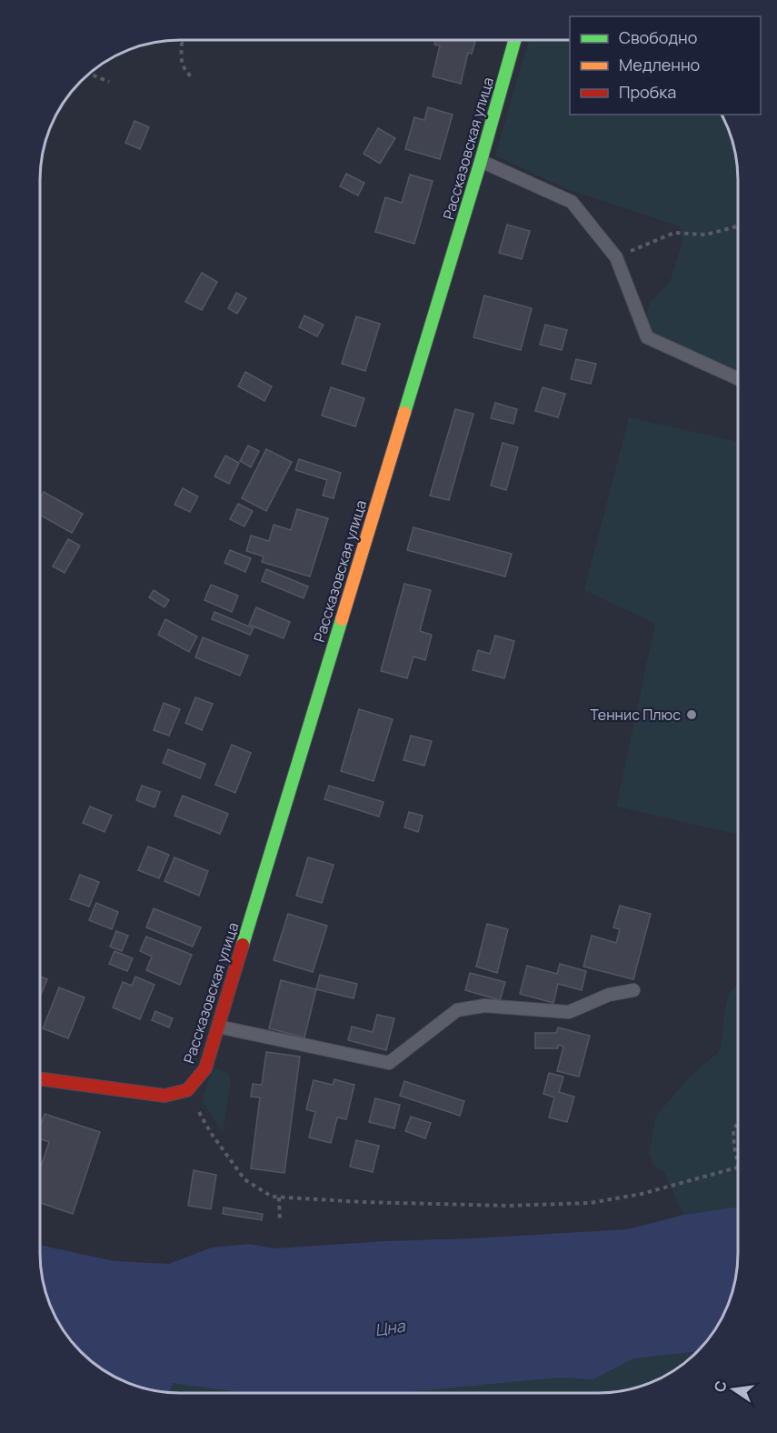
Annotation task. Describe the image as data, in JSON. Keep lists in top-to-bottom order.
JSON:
{
  "streets": {
    "street": ["Рассказовская улица"]
  },
  "water": ["Цна"],
  "places": ["Теннис Плюс"],
  "legend": ["Свободно", "Медленно", "Пробка"],
  "north": "left"
}
